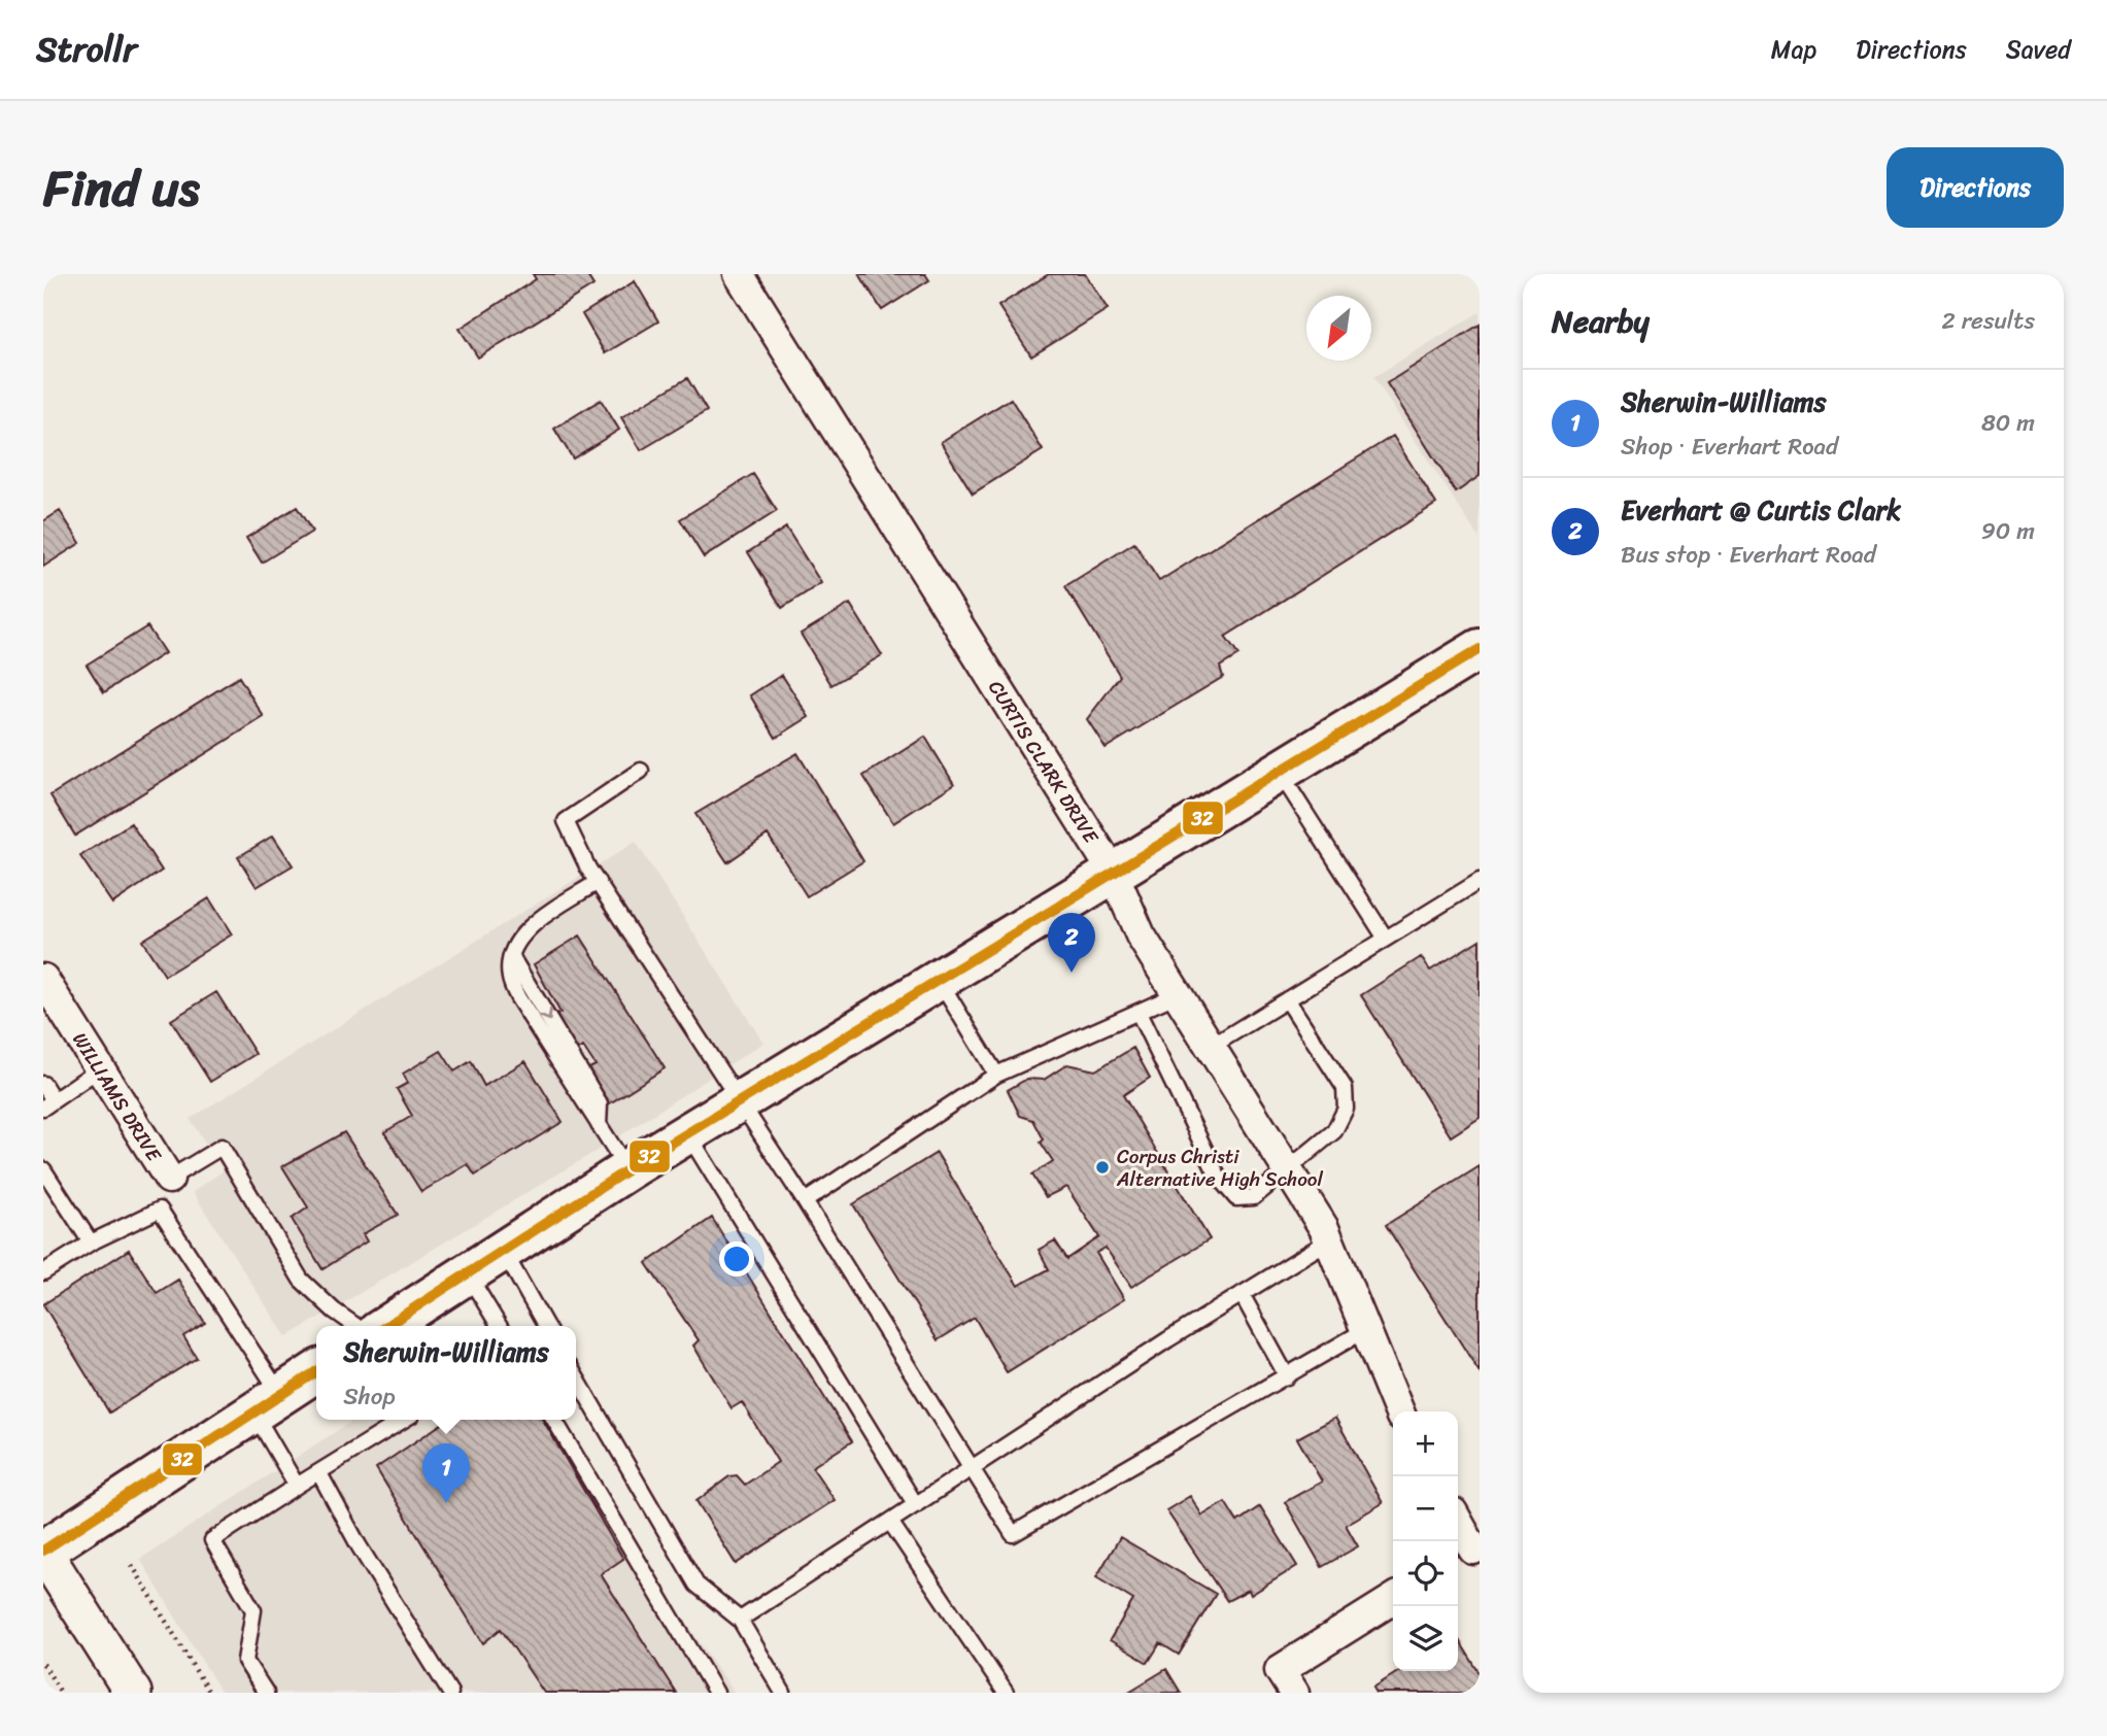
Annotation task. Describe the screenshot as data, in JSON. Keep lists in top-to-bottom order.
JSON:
{
  "streets": {
    "street": ["CURTIS CLARK DRIVE", "WILLIAMS DRIVE"]
  },
  "places": ["Corpus Christi Alternative High School"],
  "lines": ["transit line 32"],
  "north": "bottom left",
  "page": {
    "header": "Strollr",
    "nav": ["Map", "Directions", "Saved"],
    "title": "Find us",
    "buttons": "Directions",
    "heading": ["Nearby", "2 results"],
    "list": [
      {
        "mark": "1",
        "name": "Sherwin-Williams",
        "note": "Shop · Everhart Road",
        "value": "80 m"
      },
      {
        "mark": "2",
        "name": "Everhart @ Curtis Clark",
        "note": "Bus stop · Everhart Road",
        "value": "90 m"
      }
    ],
    "pins": ["2", "1"],
    "popup": ["Sherwin-Williams", "Shop"],
    "map_buttons": ["+", "−"]
  }
}
